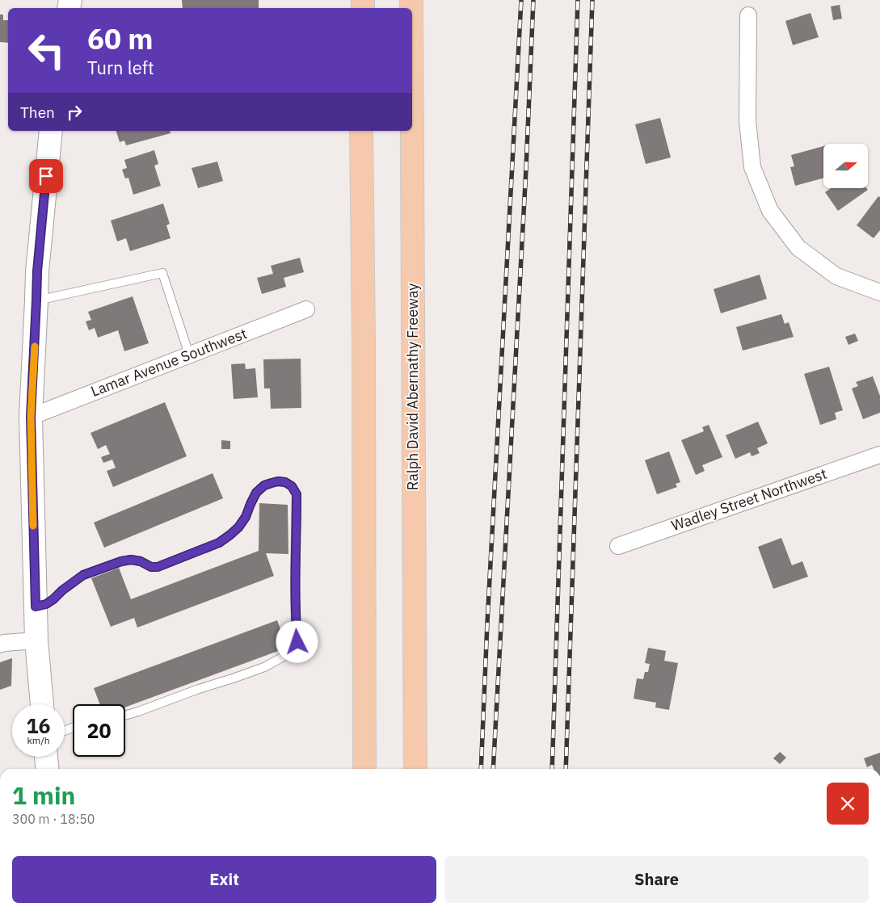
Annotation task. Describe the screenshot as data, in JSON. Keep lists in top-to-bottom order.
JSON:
{
  "streets": {
    "highway": ["Ralph David Abernathy Freeway"],
    "street": ["Lamar Avenue Southwest", "Wadley Street Northwest"]
  },
  "north": "right",
  "page": {
    "turn": ["60 m", "Turn left"],
    "then": "Then",
    "speed": "16 km/h",
    "limit": "20",
    "heading": ["1 min", "300 m · 18:50"],
    "buttons": ["Exit", "Share"]
  }
}
